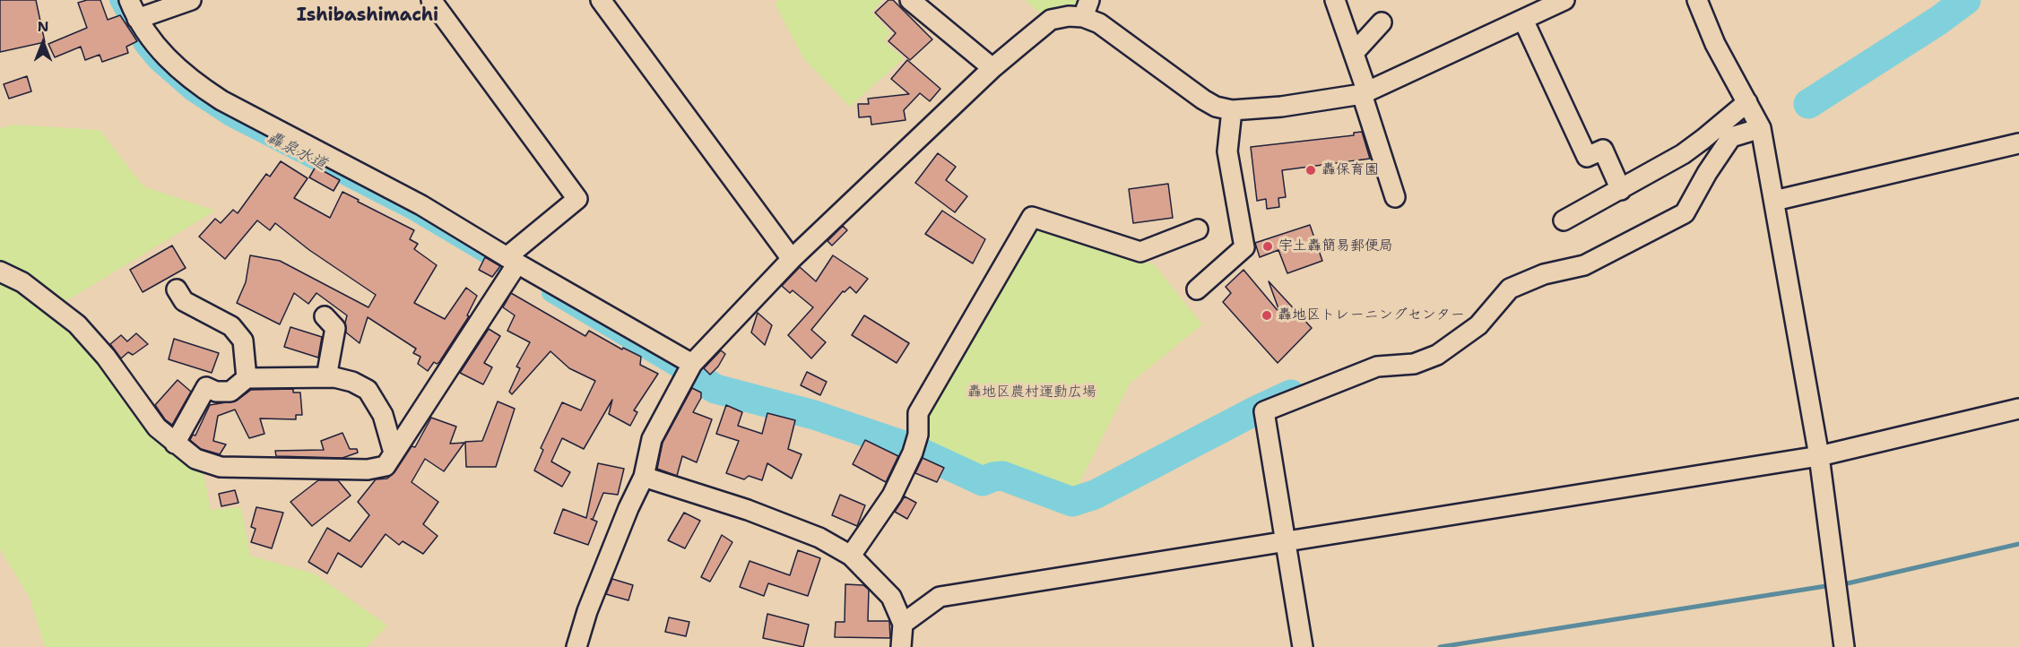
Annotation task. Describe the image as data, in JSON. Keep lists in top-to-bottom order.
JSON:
{
  "districts": ["Ishibashimachi"],
  "water": ["轟泉水道"],
  "parks": ["轟地区農村運動広場"],
  "places": ["轟保育園", "宇土轟簡易郵便局", "轟地区トレーニングセンター"],
  "north": "top"
}
